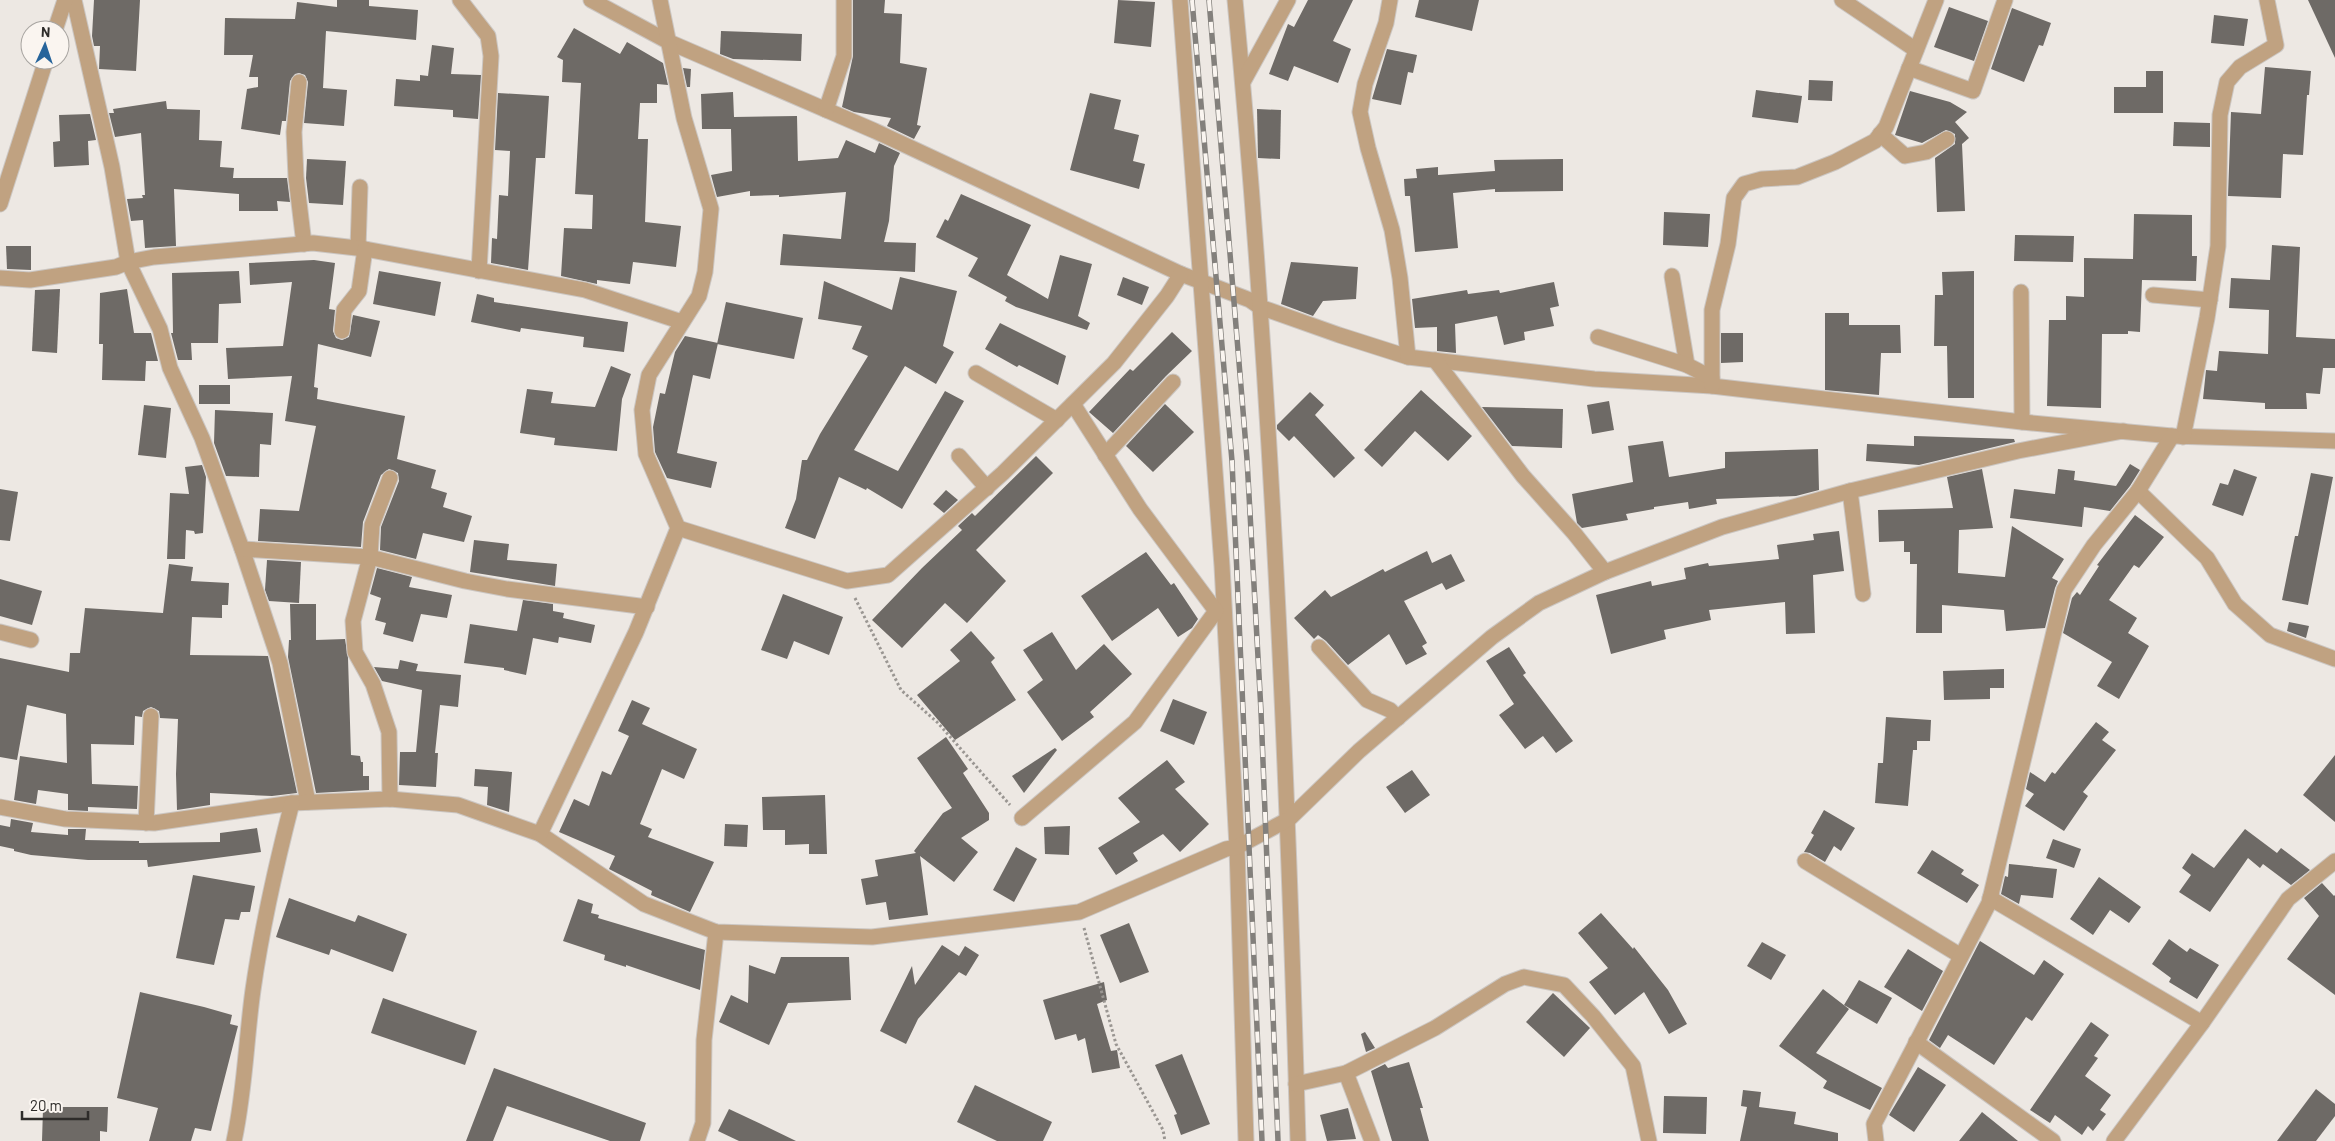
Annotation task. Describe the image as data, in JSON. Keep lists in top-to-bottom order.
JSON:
{
  "scale_bar": "20 m",
  "north": "top"
}
